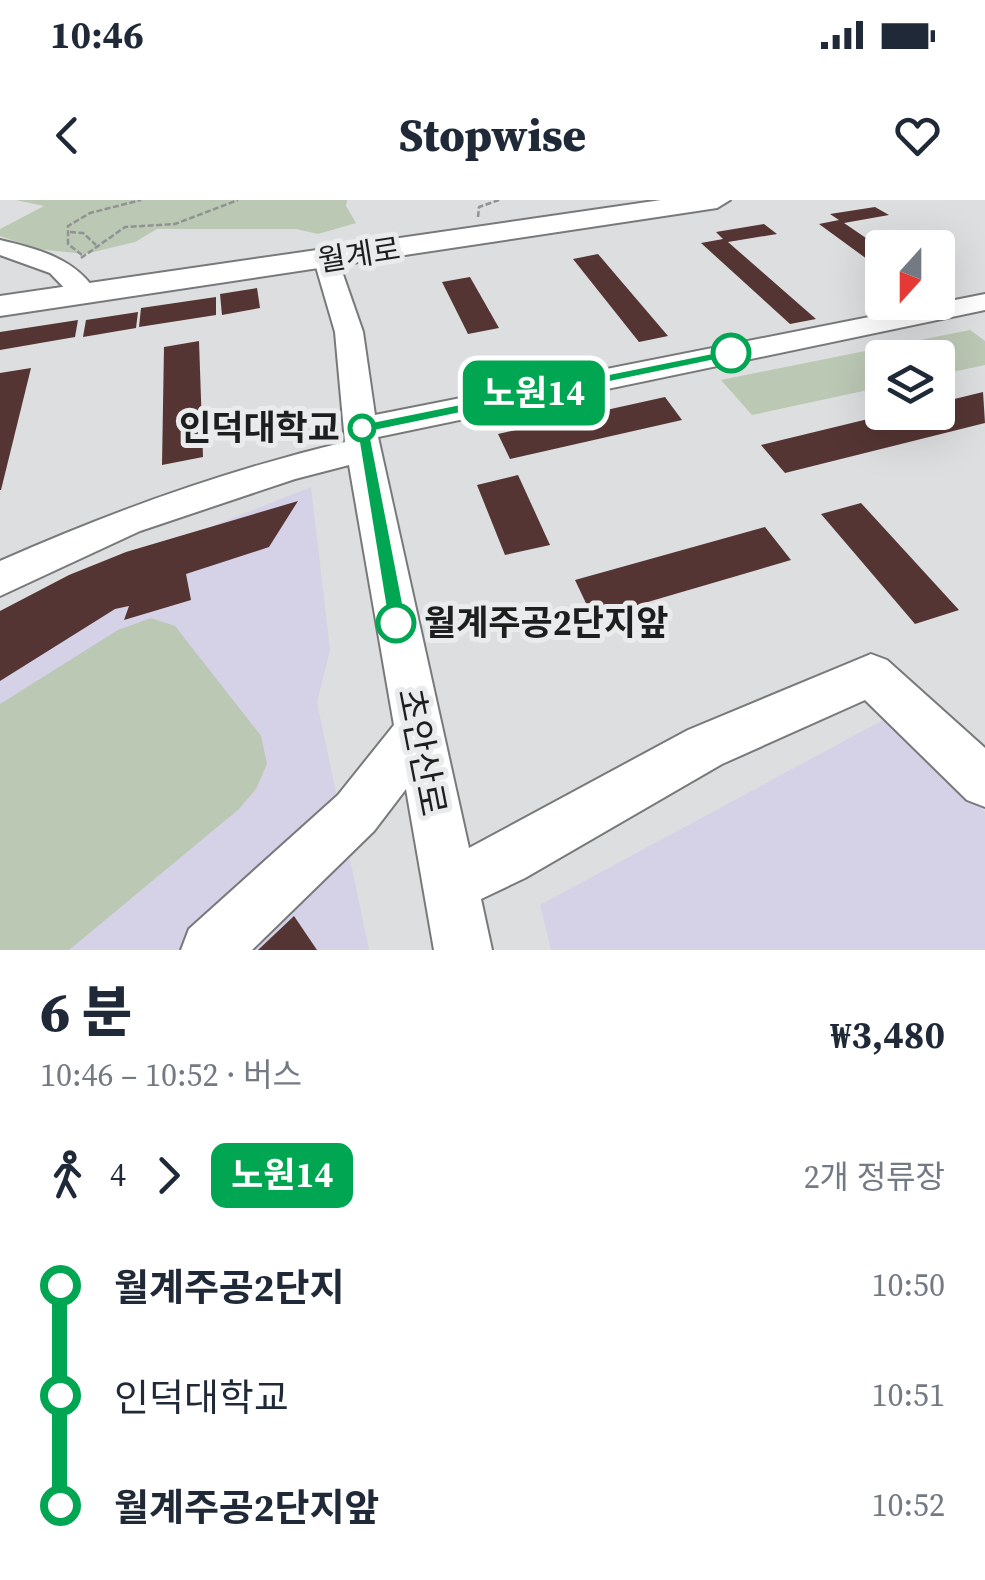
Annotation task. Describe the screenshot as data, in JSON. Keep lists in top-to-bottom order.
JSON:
{
  "streets": {
    "main road": ["월계로"],
    "street": ["초안산로"]
  },
  "crossings": [
    ["월계로", "초안산로"]
  ],
  "places": ["인덕대학교", "월계주공2단지앞"],
  "lines": ["bus line 노원14"],
  "north": "bottom",
  "page": {
    "status": "10:46",
    "header": "Stopwise",
    "on_map": "노원14",
    "heading": ["6 분", "10:46 – 10:52 · 버스", "₩3,480"],
    "legs": ["4", "노원14", "2개 정류장"],
    "list": [
      {
        "name": "월계주공2단지",
        "value": "10:50"
      },
      {
        "name": "인덕대학교",
        "value": "10:51"
      },
      {
        "name": "월계주공2단지앞",
        "value": "10:52"
      }
    ]
  }
}
